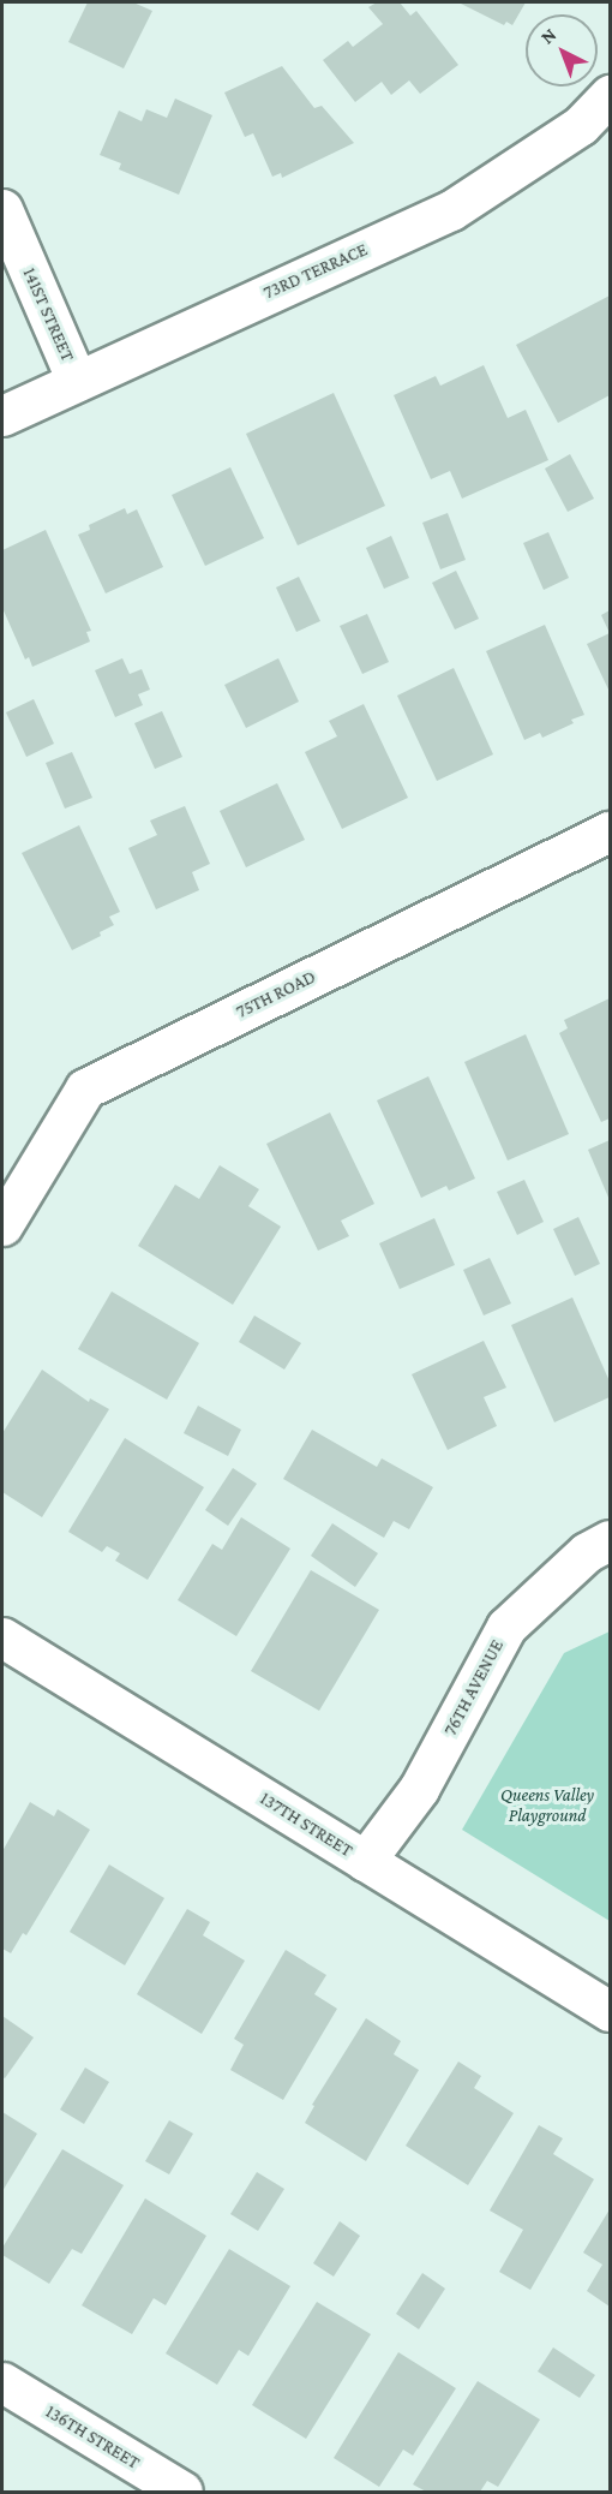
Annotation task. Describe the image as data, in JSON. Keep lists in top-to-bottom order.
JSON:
{
  "streets": {
    "street": [
      "73RD TERRACE",
      "141ST STREET",
      "75TH ROAD",
      "76TH AVENUE",
      "137TH STREET",
      "136TH STREET"
    ]
  },
  "crossings": [
    ["73RD TERRACE", "141ST STREET"],
    ["76TH AVENUE", "137TH STREET"]
  ],
  "parks": ["Queens Valley Playground"],
  "north": "top left"
}
